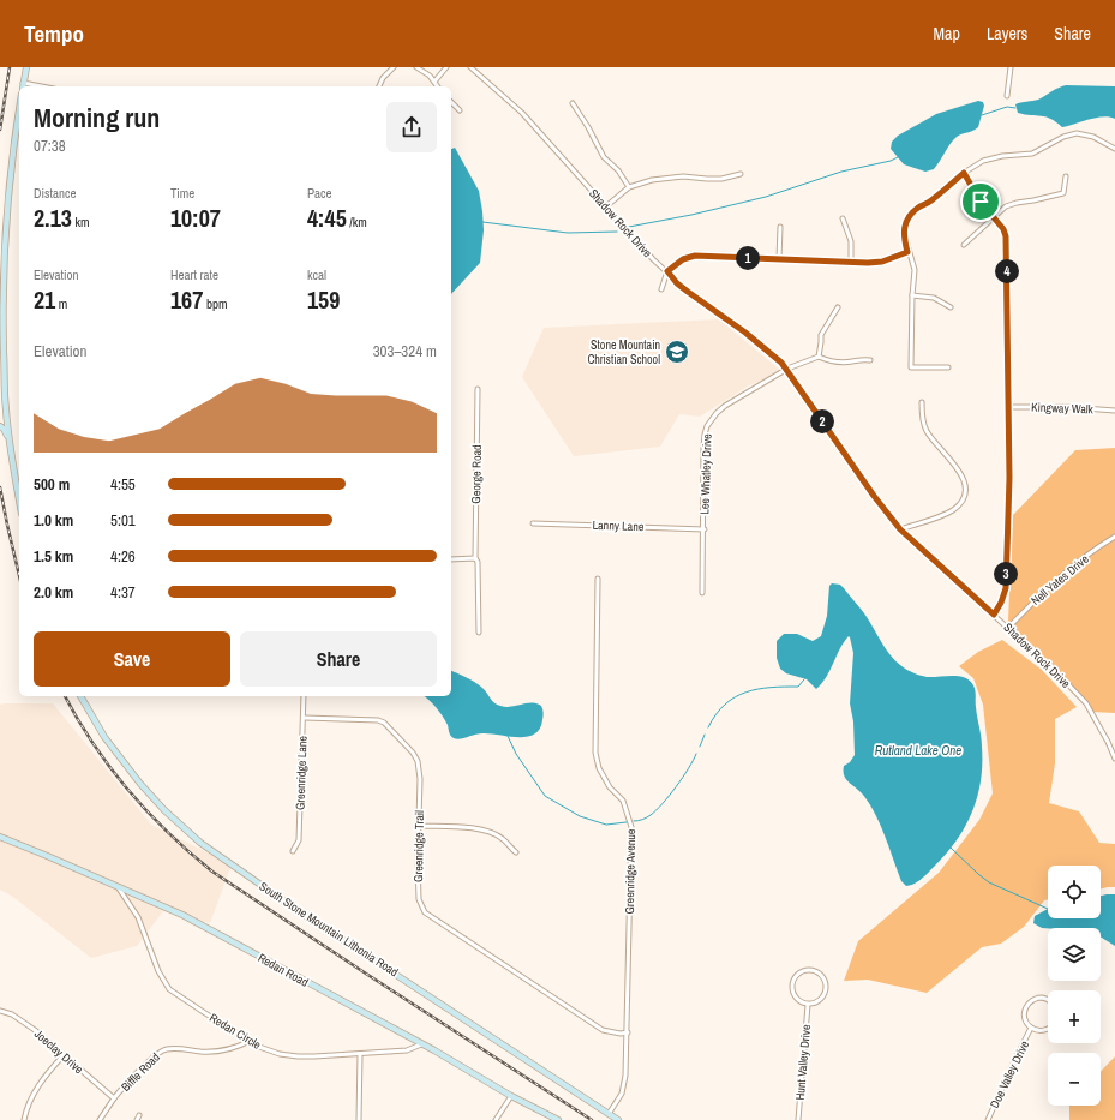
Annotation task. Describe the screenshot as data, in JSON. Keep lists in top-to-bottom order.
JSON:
{
  "streets": {
    "main road": ["South Stone Mountain Lithonia Road", "Redan Road"],
    "street": [
      "Shadow Rock Drive",
      "Kingway Walk",
      "George Road",
      "Lee Whatley Drive",
      "Lanny Lane",
      "Nell Yates Drive",
      "Greenridge Lane",
      "Greenridge Trail",
      "Greenridge Avenue",
      "Redan Circle",
      "Joeclay Drive",
      "Hunt Valley Drive",
      "Biffle Road",
      "Doe Valley Drive"
    ]
  },
  "crossings": [
    ["Shadow Rock Drive", "Lee Whatley Drive"],
    ["Shadow Rock Drive", "Nell Yates Drive"],
    ["Lee Whatley Drive", "Lanny Lane"],
    ["Greenridge Lane", "Greenridge Trail"],
    ["Greenridge Trail", "Greenridge Avenue"],
    ["Greenridge Avenue", "South Stone Mountain Lithonia Road"],
    ["Redan Road", "Redan Circle"],
    ["Redan Circle", "Biffle Road"],
    ["Joeclay Drive", "Biffle Road"]
  ],
  "water": ["Rutland Lake One"],
  "places": {
    "school or university": ["Stone Mountain Christian School"]
  },
  "page": {
    "header": "Tempo",
    "nav": ["Map", "Layers", "Share"],
    "heading": ["Morning run", "07:38"],
    "stats": [
      ["Distance", "2.13 km"],
      ["Time", "10:07"],
      ["Pace", "4:45 /km"],
      ["Elevation", "21 m"],
      ["Heart rate", "167 bpm"],
      ["kcal", "159"]
    ],
    "pins": [
      "1",
      "4",
      "2",
      "3"
    ],
    "chart": ["Elevation", "303–324 m"],
    "list": [
      {
        "name": "500 m",
        "note": "4:55"
      },
      {
        "name": "1.0 km",
        "note": "5:01"
      },
      {
        "name": "1.5 km",
        "note": "4:26"
      },
      {
        "name": "2.0 km",
        "note": "4:37"
      }
    ],
    "buttons": ["Save", "Share"],
    "map_buttons": ["+", "−"]
  }
}
